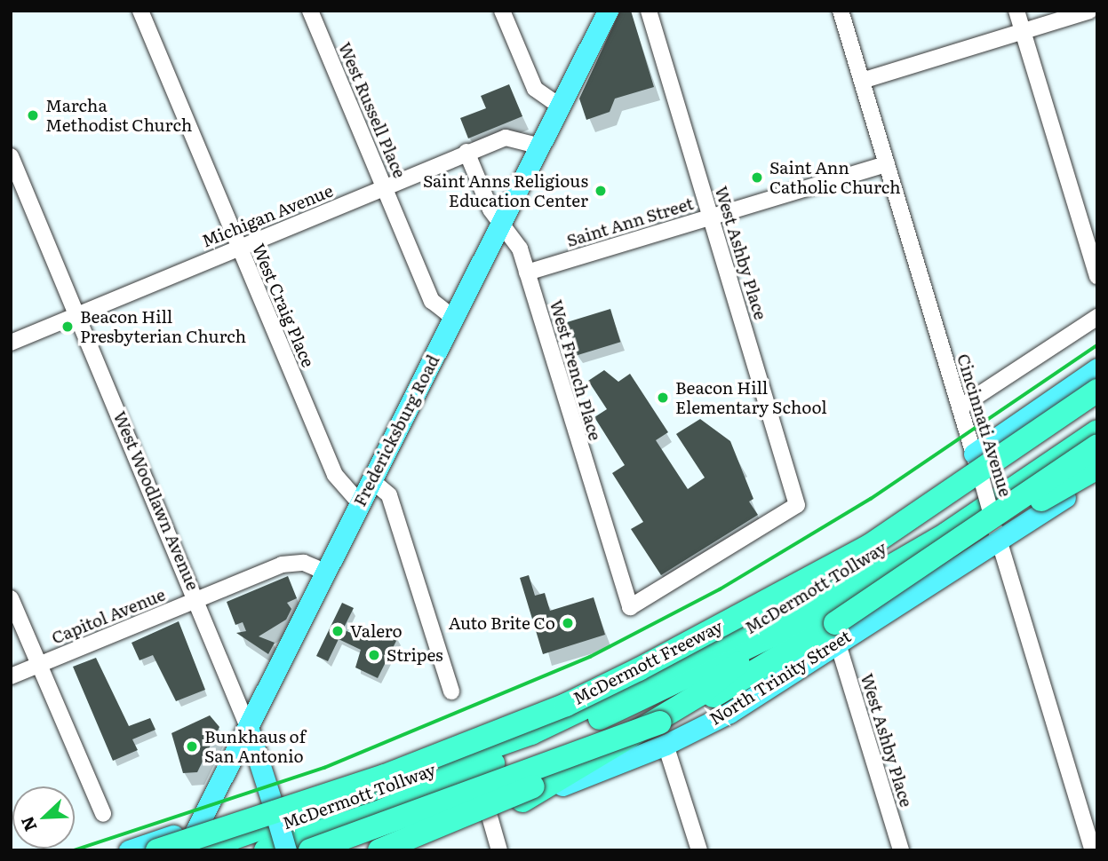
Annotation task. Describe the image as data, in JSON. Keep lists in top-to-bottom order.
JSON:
{
  "streets": {
    "highway": ["McDermott Tollway", "McDermott Freeway"],
    "main road": ["Fredericksburg Road", "West Woodlawn Avenue", "North Trinity Street"],
    "street": [
      "West Russell Place",
      "Michigan Avenue",
      "Saint Ann Street",
      "West Ashby Place",
      "West Craig Place",
      "West French Place",
      "Cincinnati Avenue",
      "Capitol Avenue"
    ]
  },
  "crossings": [
    ["West Russell Place", "Michigan Avenue"],
    ["West Russell Place", "Fredericksburg Road"],
    ["Michigan Avenue", "West Craig Place"],
    ["Michigan Avenue", "West French Place"],
    ["Michigan Avenue", "Fredericksburg Road"],
    ["Michigan Avenue", "West Woodlawn Avenue"],
    ["Saint Ann Street", "West Ashby Place"],
    ["Saint Ann Street", "West French Place"],
    ["Saint Ann Street", "Cincinnati Avenue"],
    ["West Ashby Place", "West French Place"],
    ["West Ashby Place", "North Trinity Street"],
    ["West Craig Place", "Fredericksburg Road"],
    ["West French Place", "Fredericksburg Road"],
    ["Cincinnati Avenue", "North Trinity Street"],
    ["Fredericksburg Road", "West Woodlawn Avenue"],
    ["Fredericksburg Road", "McDermott Tollway"],
    ["Fredericksburg Road", "Capitol Avenue"],
    ["West Woodlawn Avenue", "Capitol Avenue"]
  ],
  "places": [
    "Marcha Methodist Church",
    "Saint Ann Catholic Church",
    "Saint Anns Religious Education Center",
    "Beacon Hill Presbyterian Church",
    "Beacon Hill Elementary School",
    "Auto Brite Co",
    "Valero",
    "Stripes",
    "Bunkhaus of San Antonio"
  ],
  "north": "bottom left"
}
